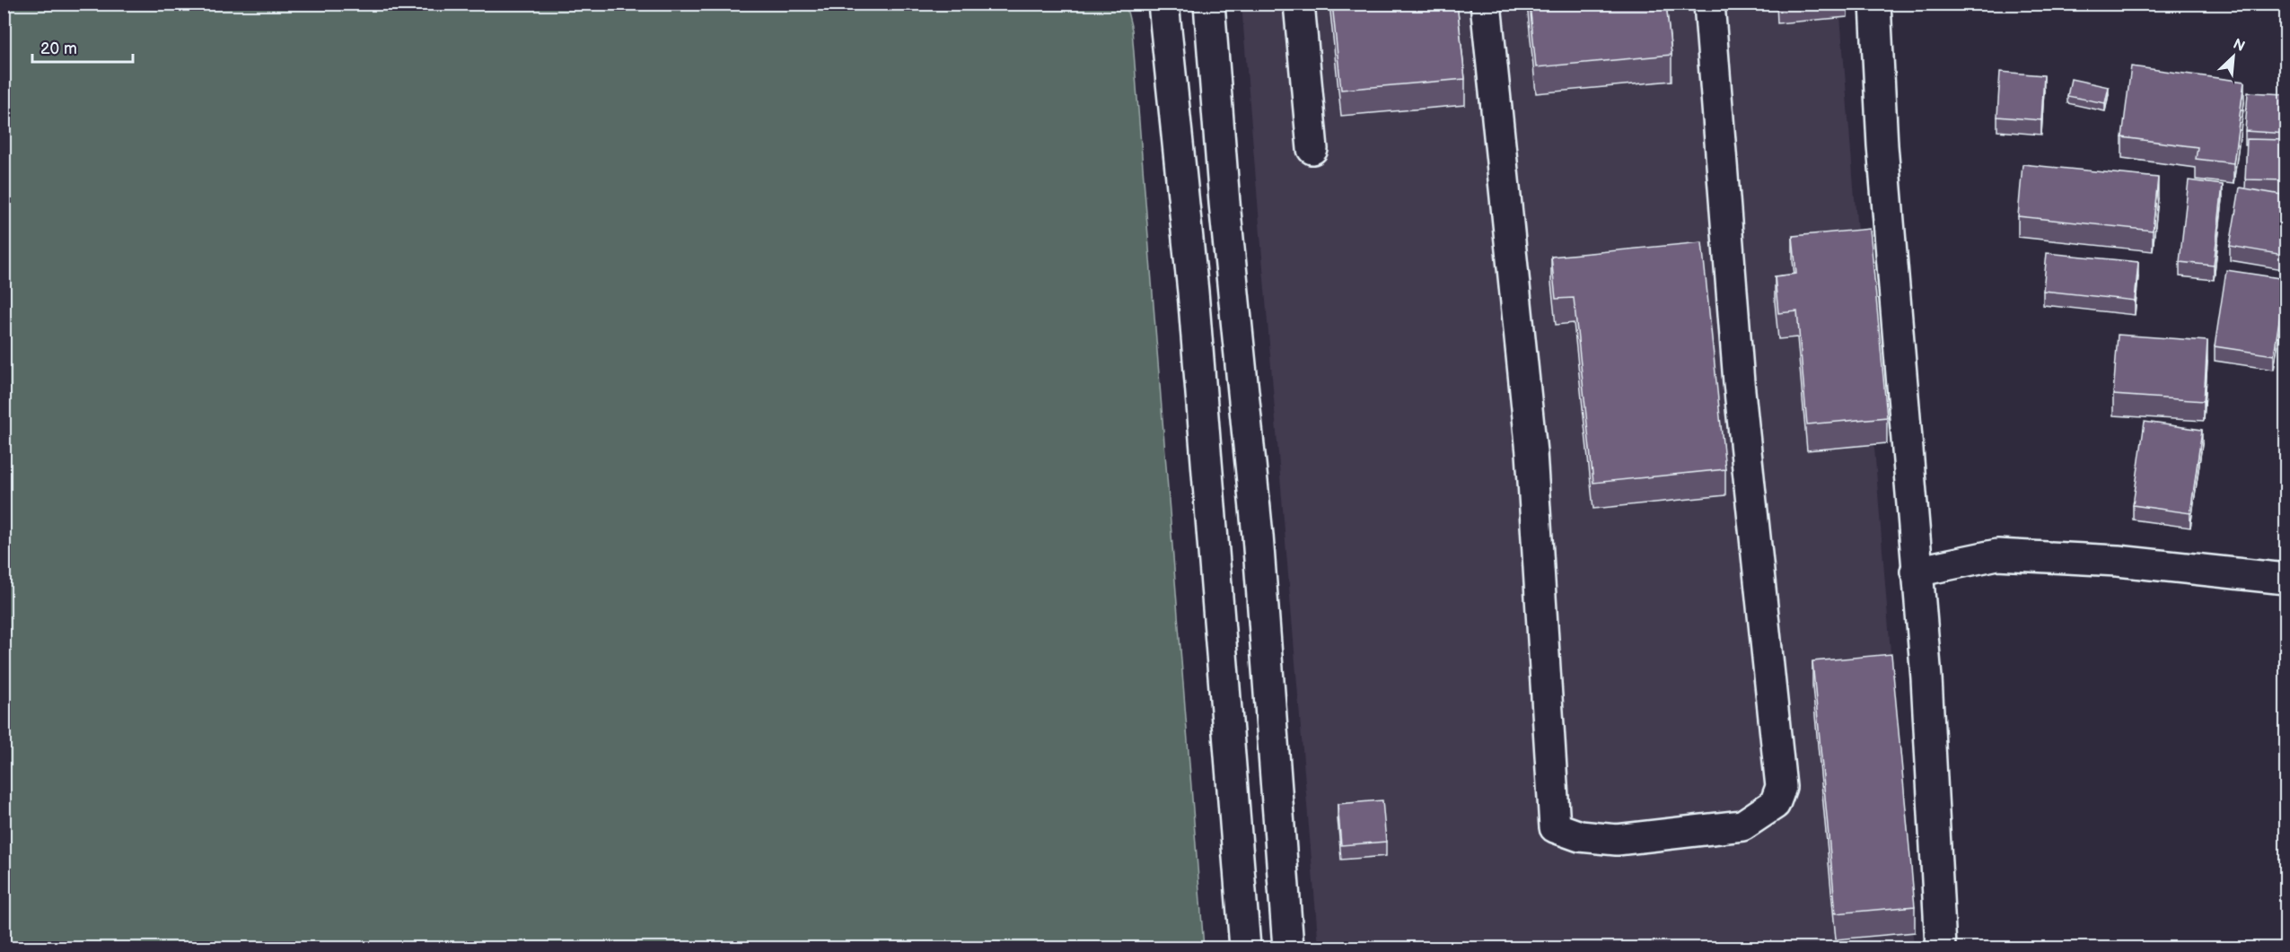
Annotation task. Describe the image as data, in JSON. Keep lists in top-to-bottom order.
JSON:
{
  "scale_bar": "20 m",
  "north": "top right"
}
